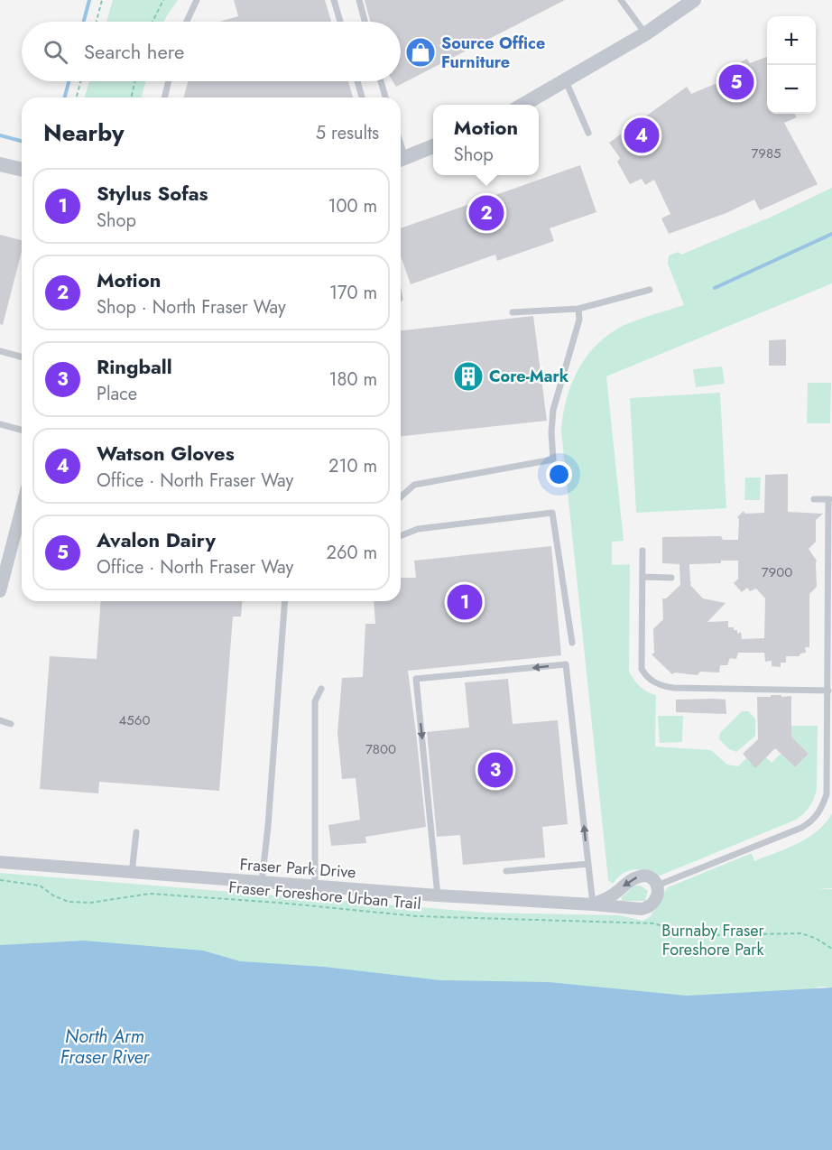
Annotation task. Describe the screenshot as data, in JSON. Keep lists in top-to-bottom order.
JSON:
{
  "streets": {
    "street": ["Fraser Park Drive"],
    "path": ["Fraser Foreshore Urban Trail"]
  },
  "water": ["North Arm Fraser River"],
  "parks": ["Burnaby Fraser Foreshore Park"],
  "places": {
    "shop": ["Source Office Furniture"],
    "building": ["Core-Mark"]
  },
  "house_numbers": [
    "7985",
    "7900",
    "4560",
    "7800"
  ],
  "page": {
    "map_buttons": ["+", "−"],
    "search": "Search here",
    "pins": [
      "5",
      "4",
      "2",
      "1",
      "3"
    ],
    "heading": ["Nearby", "5 results"],
    "popup": ["Motion", "Shop"],
    "list": [
      {
        "mark": "1",
        "name": "Stylus Sofas",
        "note": "Shop",
        "value": "100 m"
      },
      {
        "mark": "2",
        "name": "Motion",
        "note": "Shop · North Fraser Way",
        "value": "170 m"
      },
      {
        "mark": "3",
        "name": "Ringball",
        "note": "Place",
        "value": "180 m"
      },
      {
        "mark": "4",
        "name": "Watson Gloves",
        "note": "Office · North Fraser Way",
        "value": "210 m"
      },
      {
        "mark": "5",
        "name": "Avalon Dairy",
        "note": "Office · North Fraser Way",
        "value": "260 m"
      }
    ]
  }
}
